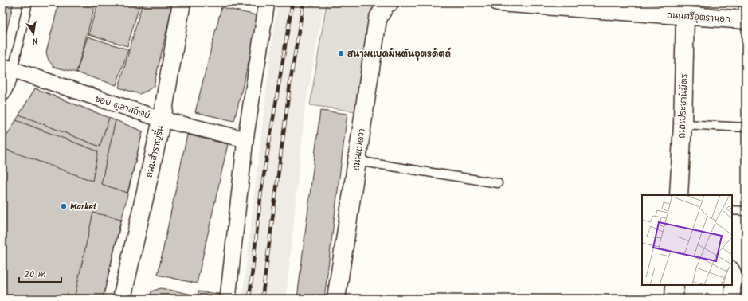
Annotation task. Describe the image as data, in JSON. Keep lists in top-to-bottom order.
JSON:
{
  "streets": {
    "street": [
      "ถนนศรีอุตรานอก",
      "ถนนประชานิมิตร",
      "ซอย ตุลาสถิตย์",
      "ถนนแปดวา",
      "ถนนสำราญรื่น"
    ]
  },
  "crossings": [
    ["ถนนศรีอุตรานอก", "ถนนประชานิมิตร"],
    ["ซอย ตุลาสถิตย์", "ถนนสำราญรื่น"]
  ],
  "places": ["สนามแบดมินตันอุตรดิตถ์", "Market"],
  "scale_bar": "20 m",
  "north": "bottom"
}
